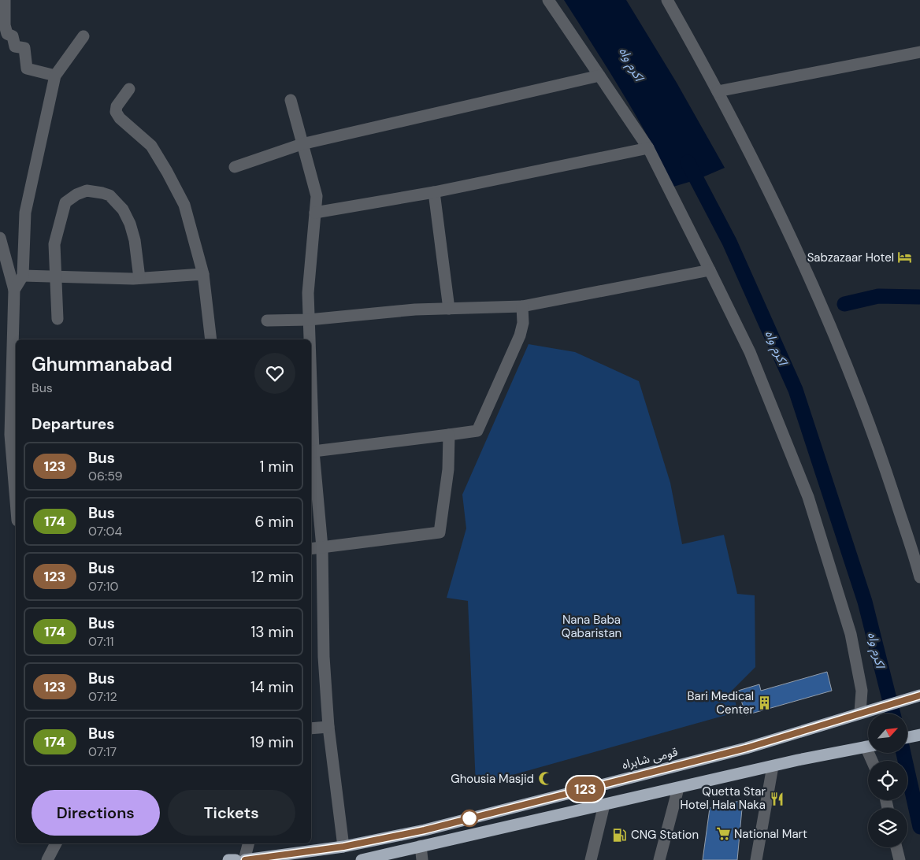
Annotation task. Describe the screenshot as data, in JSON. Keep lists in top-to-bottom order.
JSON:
{
  "streets": {
    "highway": ["قومی شاہراہ"]
  },
  "water": ["اکرم واہ"],
  "parks": ["Nana Baba Qabaristan"],
  "places": {
    "hotel": ["Sabzazaar Hotel"],
    "building": ["Bari Medical Center"],
    "mosque": ["Ghousia Masjid"],
    "restaurant": ["Quetta Star Hotel Hala Naka"],
    "supermarket": ["National Mart"],
    "fuel station": ["CNG Station"]
  },
  "lines": ["bus line 123"],
  "north": "top right",
  "page": {
    "on_map": "123",
    "heading": [
      ["Ghummanabad", "Bus"],
      "Departures"
    ],
    "list": [
      {
        "mark": "123",
        "name": "Bus",
        "note": "06:59",
        "value": "1 min"
      },
      {
        "mark": "174",
        "name": "Bus",
        "note": "07:04",
        "value": "6 min"
      },
      {
        "mark": "123",
        "name": "Bus",
        "note": "07:10",
        "value": "12 min"
      },
      {
        "mark": "174",
        "name": "Bus",
        "note": "07:11",
        "value": "13 min"
      },
      {
        "mark": "123",
        "name": "Bus",
        "note": "07:12",
        "value": "14 min"
      },
      {
        "mark": "174",
        "name": "Bus",
        "note": "07:17",
        "value": "19 min"
      }
    ],
    "buttons": ["Directions", "Tickets"]
  }
}
